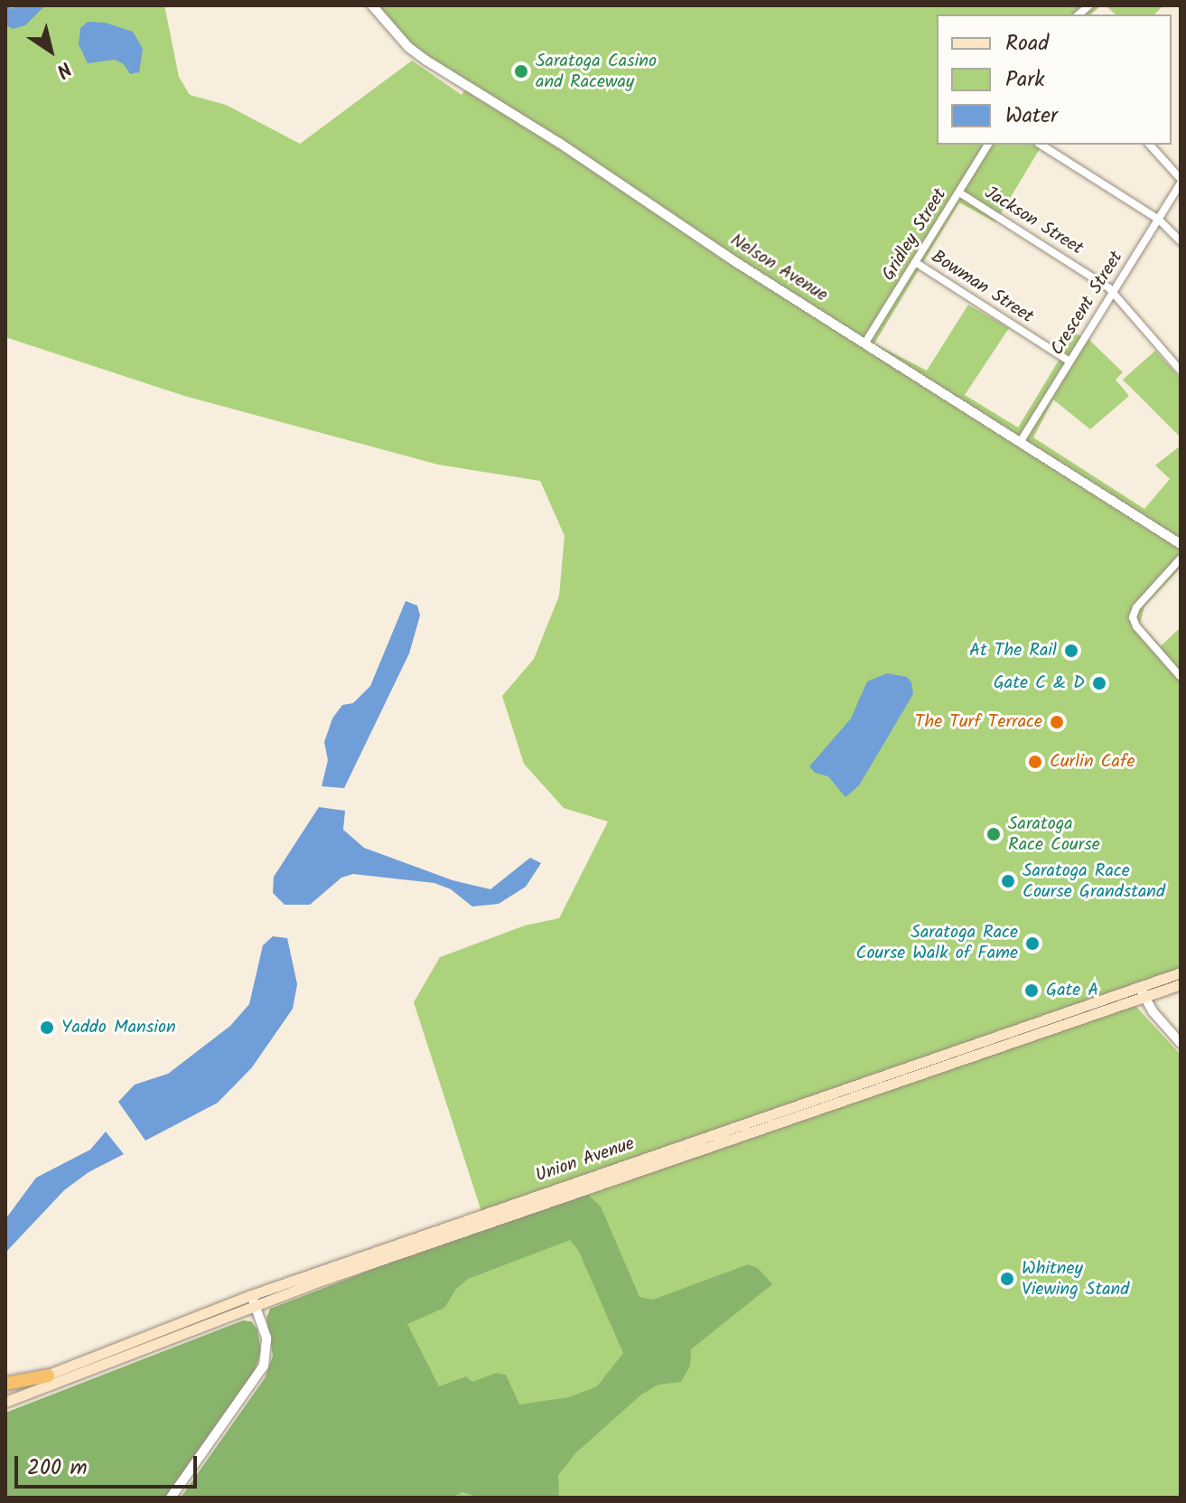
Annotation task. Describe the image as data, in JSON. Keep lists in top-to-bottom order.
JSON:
{
  "streets": {
    "main road": ["Union Avenue"],
    "street": [
      "Jackson Street",
      "Gridley Street",
      "Nelson Avenue",
      "Bowman Street",
      "Crescent Street"
    ]
  },
  "crossings": [
    ["Jackson Street", "Gridley Street"],
    ["Jackson Street", "Crescent Street"],
    ["Gridley Street", "Nelson Avenue"],
    ["Gridley Street", "Bowman Street"],
    ["Nelson Avenue", "Crescent Street"],
    ["Bowman Street", "Crescent Street"]
  ],
  "places": [
    "Saratoga Casino and Raceway",
    "At The Rail",
    "Gate C & D",
    "The Turf Terrace",
    "Curlin Cafe",
    "Saratoga Race Course",
    "Saratoga Race Course Grandstand",
    "Saratoga Race Course Walk of Fame",
    "Gate A",
    "Yaddo Mansion",
    "Whitney Viewing Stand"
  ],
  "legend": ["Road", "Park", "Water"],
  "scale_bar": "200 m",
  "north": "bottom right"
}
